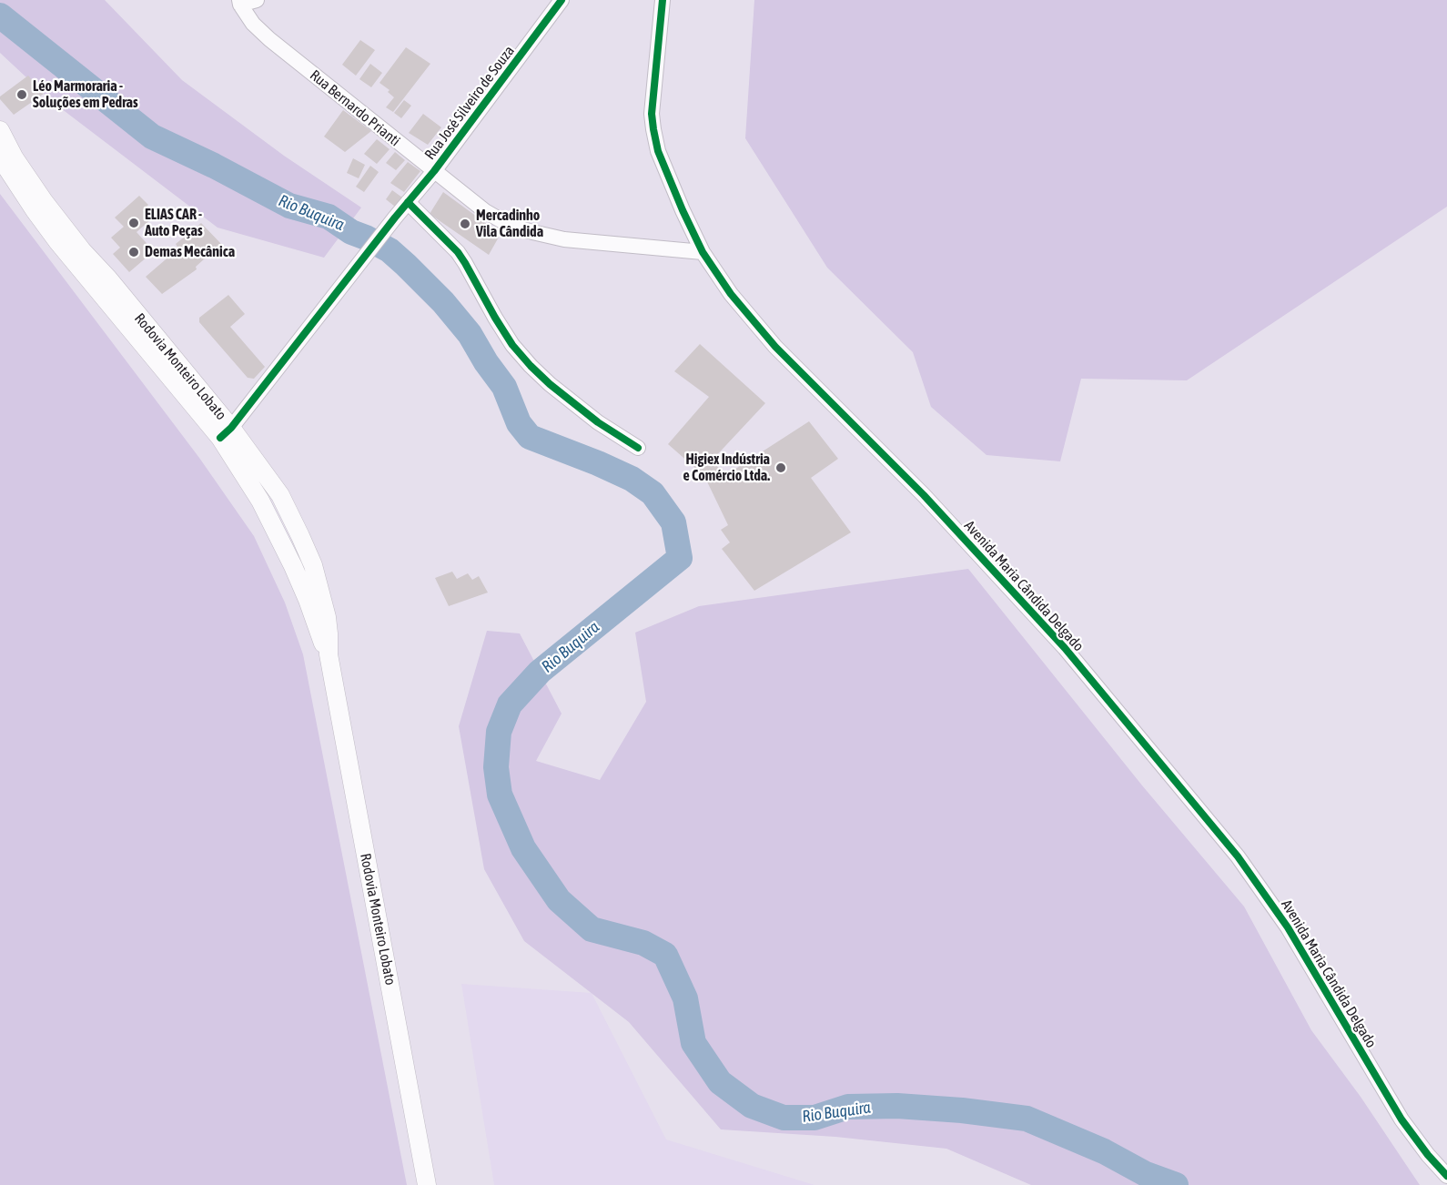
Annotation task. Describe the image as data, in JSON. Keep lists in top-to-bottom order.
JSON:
{
  "streets": {
    "main road": ["Rodovia Monteiro Lobato"],
    "street": ["Rua José Silveiro de Souza", "Rua Bernardo Prianti", "Avenida Maria Cândida Delgado"]
  },
  "crossings": [
    ["Rua José Silveiro de Souza", "Rua Bernardo Prianti"],
    ["Rua José Silveiro de Souza", "Rodovia Monteiro Lobato"],
    ["Rua Bernardo Prianti", "Avenida Maria Cândida Delgado"]
  ],
  "water": ["Rio Buquira"],
  "places": [
    "Léo Marmoraria - Soluções em Pedras",
    "ELIAS CAR - Auto Peças",
    "Mercadinho Vila Cândida",
    "Demas Mecânica",
    "Higiex Indústria e Comércio Ltda."
  ]
}
